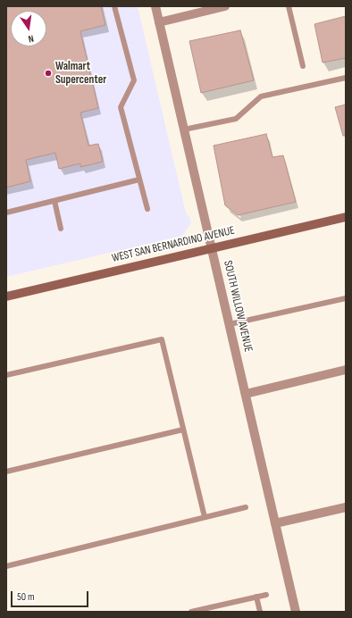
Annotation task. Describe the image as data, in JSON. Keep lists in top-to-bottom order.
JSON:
{
  "streets": {
    "main road": ["WEST SAN BERNARDINO AVENUE"],
    "street": ["SOUTH WILLOW AVENUE"]
  },
  "crossings": [
    ["WEST SAN BERNARDINO AVENUE", "SOUTH WILLOW AVENUE"]
  ],
  "places": ["Walmart Supercenter"],
  "scale_bar": "50 m",
  "north": "bottom"
}
